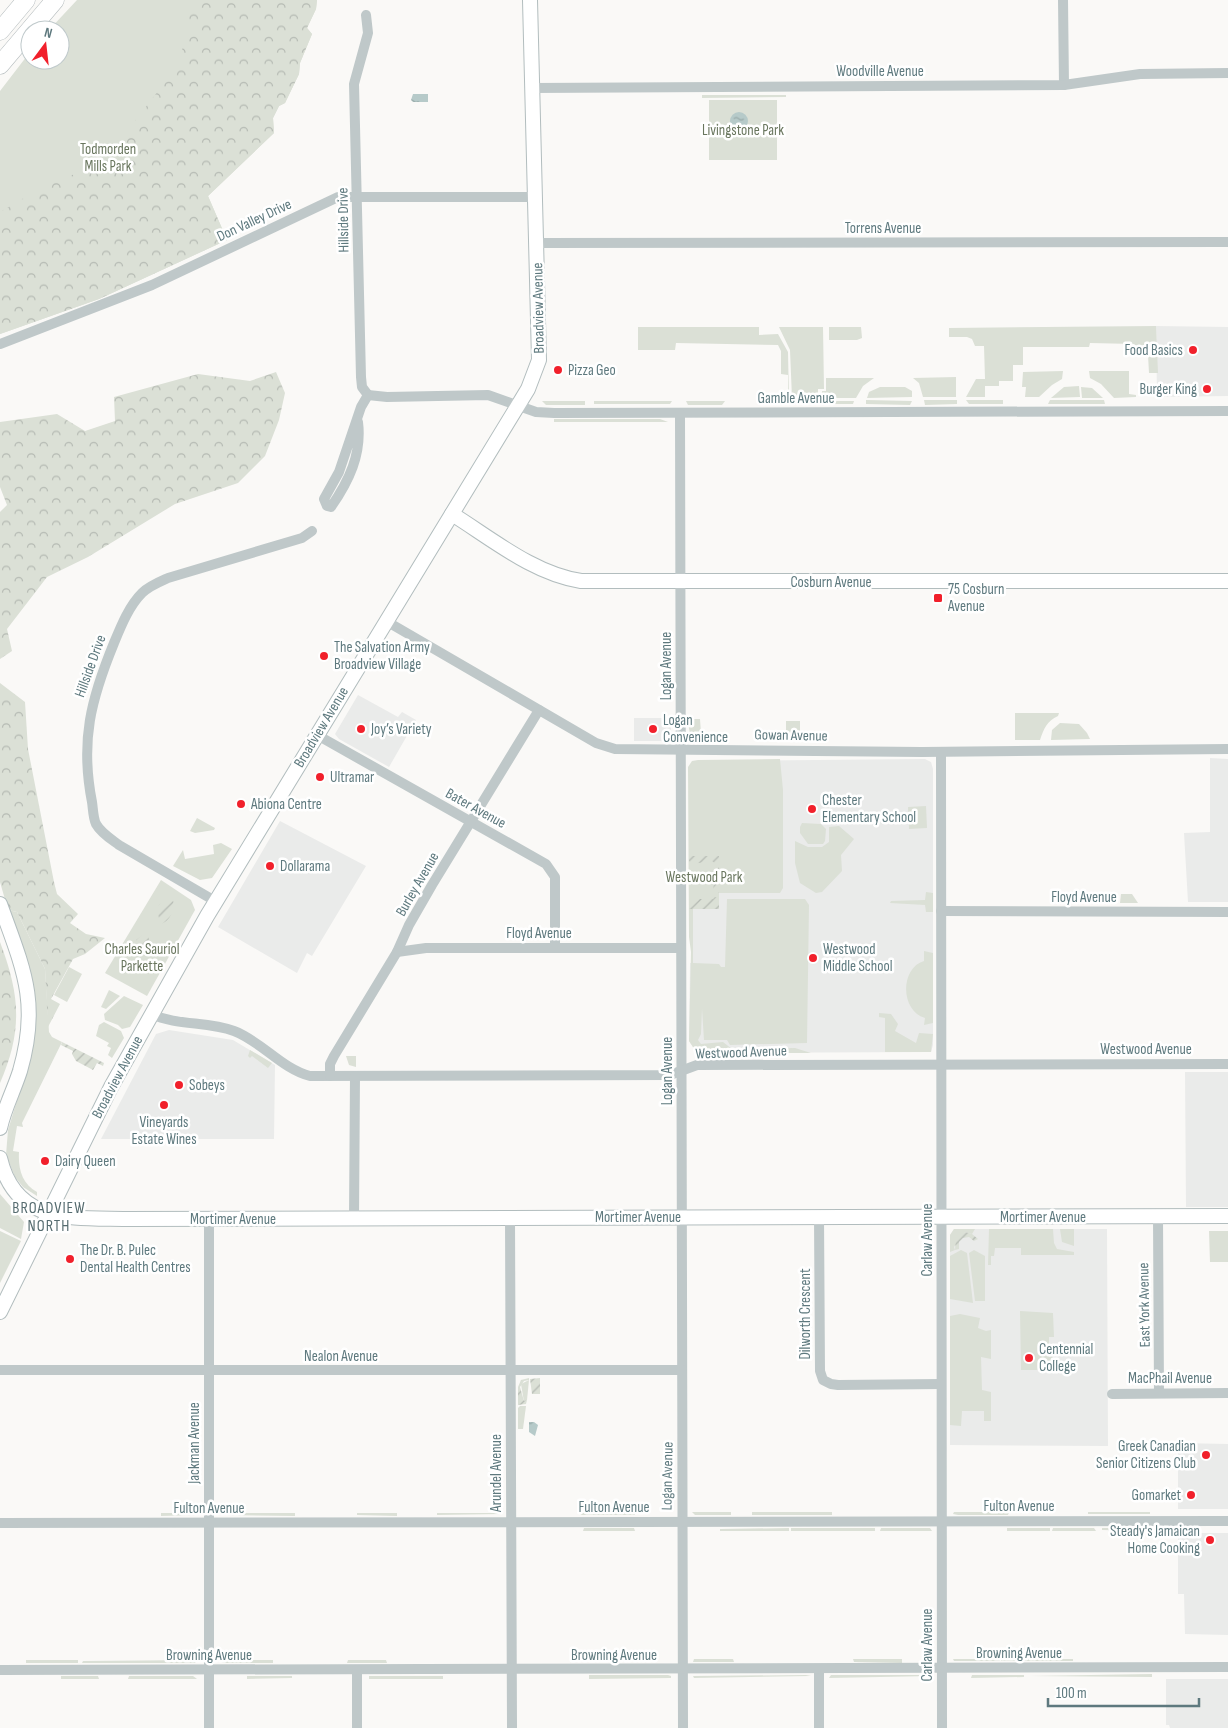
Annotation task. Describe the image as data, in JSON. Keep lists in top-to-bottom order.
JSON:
{
  "streets": {
    "street": [
      "Woodville Avenue",
      "Don Valley Drive",
      "Hillside Drive",
      "Torrens Avenue",
      "Broadview Avenue",
      "Gamble Avenue",
      "Cosburn Avenue",
      "Logan Avenue",
      "Gowan Avenue",
      "Bater Avenue",
      "Burley Avenue",
      "Floyd Avenue",
      "Westwood Avenue",
      "Mortimer Avenue",
      "Carlaw Avenue",
      "East York Avenue",
      "Dilworth Crescent",
      "Nealon Avenue",
      "MacPhail Avenue",
      "Jackman Avenue",
      "Arundel Avenue",
      "Fulton Avenue",
      "Browning Avenue"
    ]
  },
  "crossings": [
    ["Woodville Avenue", "Broadview Avenue"],
    ["Don Valley Drive", "Hillside Drive"],
    ["Don Valley Drive", "Broadview Avenue"],
    ["Hillside Drive", "Broadview Avenue"],
    ["Hillside Drive", "Gamble Avenue"],
    ["Torrens Avenue", "Broadview Avenue"],
    ["Broadview Avenue", "Gamble Avenue"],
    ["Broadview Avenue", "Cosburn Avenue"],
    ["Broadview Avenue", "Gowan Avenue"],
    ["Broadview Avenue", "Bater Avenue"],
    ["Broadview Avenue", "Westwood Avenue"],
    ["Broadview Avenue", "Mortimer Avenue"],
    ["Gamble Avenue", "Logan Avenue"],
    ["Cosburn Avenue", "Logan Avenue"],
    ["Logan Avenue", "Gowan Avenue"],
    ["Logan Avenue", "Floyd Avenue"],
    ["Logan Avenue", "Westwood Avenue"],
    ["Logan Avenue", "Mortimer Avenue"],
    ["Logan Avenue", "Nealon Avenue"],
    ["Logan Avenue", "Fulton Avenue"],
    ["Logan Avenue", "Browning Avenue"],
    ["Gowan Avenue", "Burley Avenue"],
    ["Gowan Avenue", "Carlaw Avenue"],
    ["Bater Avenue", "Burley Avenue"],
    ["Bater Avenue", "Floyd Avenue"],
    ["Burley Avenue", "Floyd Avenue"],
    ["Burley Avenue", "Westwood Avenue"],
    ["Floyd Avenue", "Carlaw Avenue"],
    ["Westwood Avenue", "Carlaw Avenue"],
    ["Mortimer Avenue", "Carlaw Avenue"],
    ["Mortimer Avenue", "East York Avenue"],
    ["Mortimer Avenue", "Dilworth Crescent"],
    ["Mortimer Avenue", "Jackman Avenue"],
    ["Mortimer Avenue", "Arundel Avenue"],
    ["Carlaw Avenue", "Dilworth Crescent"],
    ["Carlaw Avenue", "Fulton Avenue"],
    ["Carlaw Avenue", "Browning Avenue"],
    ["East York Avenue", "MacPhail Avenue"],
    ["Nealon Avenue", "Jackman Avenue"],
    ["Nealon Avenue", "Arundel Avenue"],
    ["Jackman Avenue", "Fulton Avenue"],
    ["Jackman Avenue", "Browning Avenue"],
    ["Arundel Avenue", "Fulton Avenue"],
    ["Arundel Avenue", "Browning Avenue"]
  ],
  "districts": ["BROADVIEW NORTH"],
  "parks": [
    "Livingstone Park",
    "Todmorden Mills Park",
    "Westwood Park",
    "Charles Sauriol Parkette"
  ],
  "places": {
    "other": [
      "Food Basics",
      "Pizza Geo",
      "Burger King",
      "The Salvation Army Broadview Village",
      "Joy’s Variety",
      "Logan Convenience",
      "Ultramar",
      "Abiona Centre",
      "Chester Elementary School",
      "Dollarama",
      "Westwood Middle School",
      "Sobeys",
      "Vineyards Estate Wines",
      "Dairy Queen",
      "The Dr. B. Pulec Dental Health Centres",
      "Centennial College",
      "Greek Canadian Senior Citizens Club",
      "Gomarket",
      "Steady's Jamaican Home Cooking"
    ],
    "transit": ["75 Cosburn Avenue"]
  },
  "scale_bar": "100 m",
  "north": "top"
}
